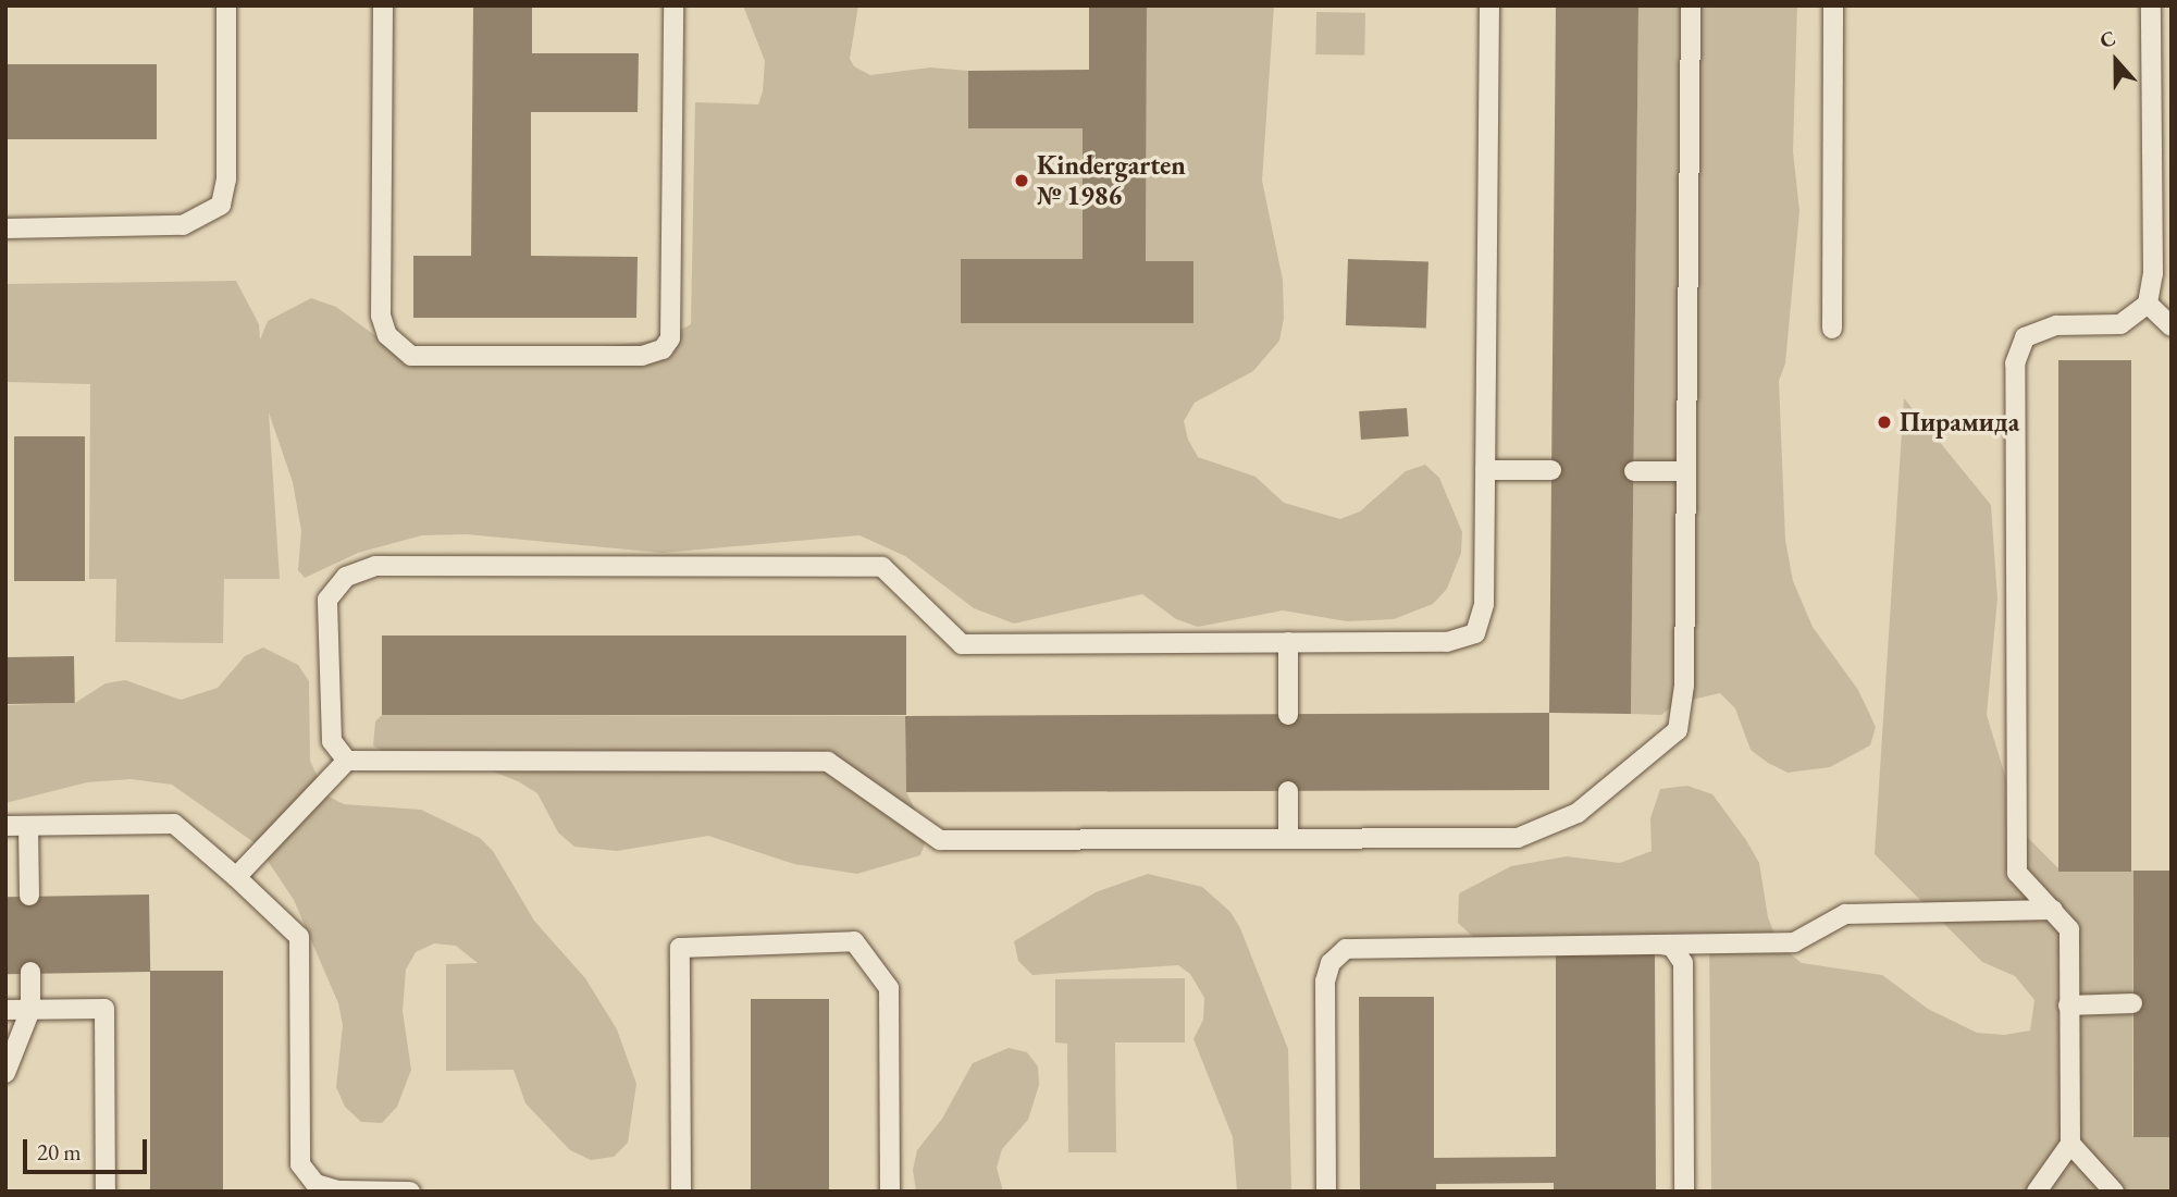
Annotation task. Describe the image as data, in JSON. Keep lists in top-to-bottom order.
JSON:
{
  "places": ["Kindergarten № 1986", "Пирамида"],
  "scale_bar": "20 m",
  "north": "top"
}
